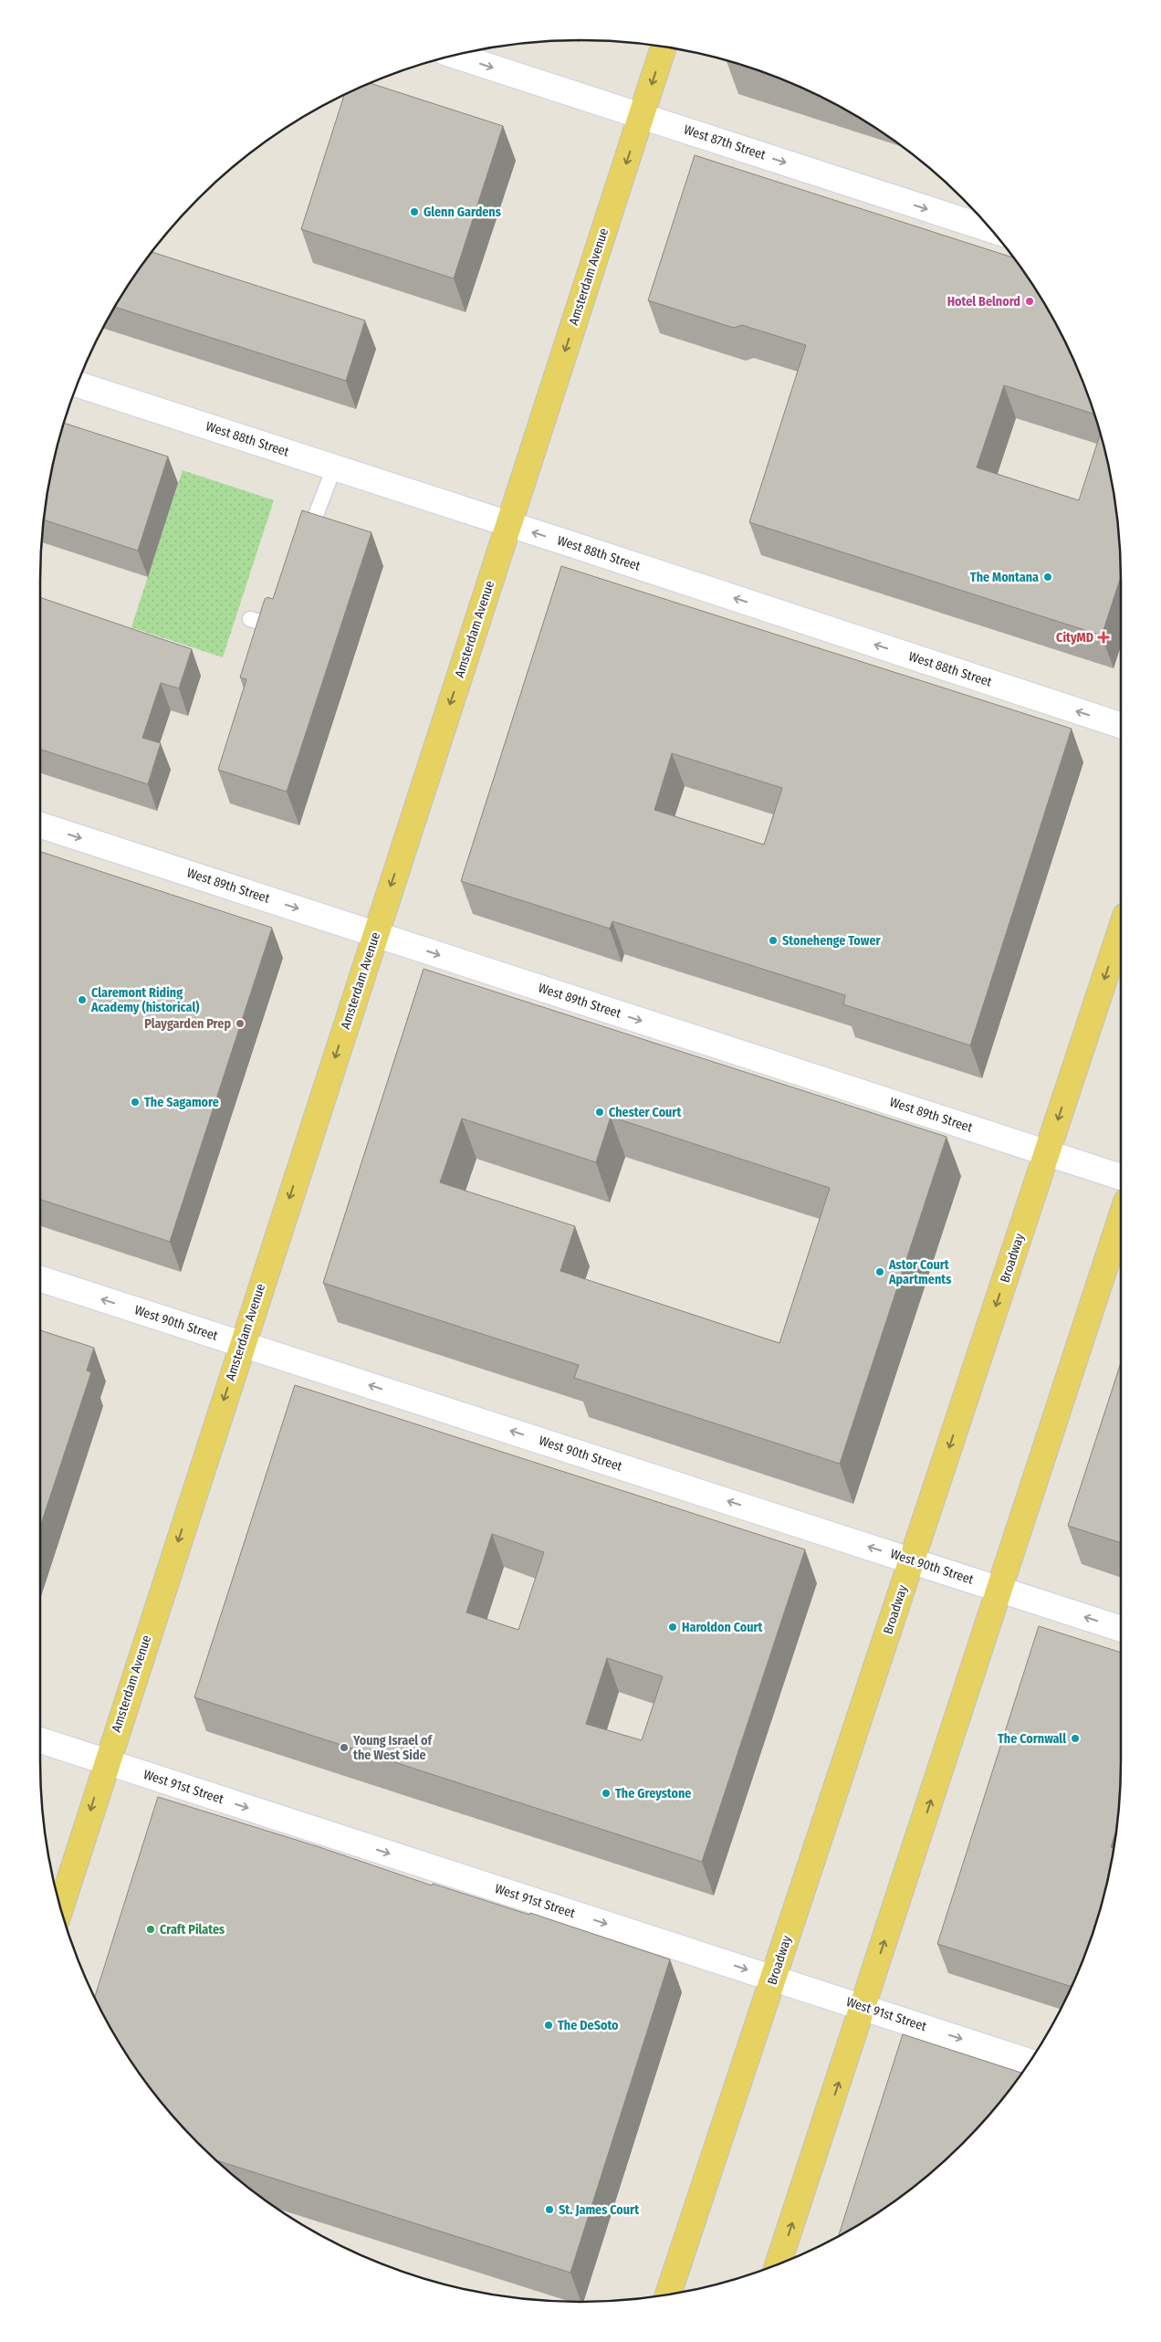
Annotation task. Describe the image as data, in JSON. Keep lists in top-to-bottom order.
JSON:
{
  "streets": {
    "main road": ["Amsterdam Avenue", "Broadway"],
    "street": [
      "West 87th Street",
      "West 88th Street",
      "West 89th Street",
      "West 90th Street",
      "West 91st Street"
    ]
  },
  "crossings": [
    ["West 87th Street", "Amsterdam Avenue"],
    ["Amsterdam Avenue", "West 88th Street"],
    ["Amsterdam Avenue", "West 89th Street"],
    ["Amsterdam Avenue", "West 90th Street"],
    ["Amsterdam Avenue", "West 91st Street"],
    ["West 89th Street", "Broadway"],
    ["Broadway", "West 90th Street"],
    ["Broadway", "West 91st Street"]
  ],
  "one_way": [
    "West 87th Street",
    "Amsterdam Avenue",
    "West 88th Street",
    "West 89th Street",
    "West 90th Street",
    "West 91st Street"
  ],
  "places": {
    "other": [
      "Glenn Gardens",
      "Hotel Belnord",
      "The Montana",
      "Stonehenge Tower",
      "Claremont Riding Academy (historical)",
      "Playgarden Prep",
      "The Sagamore",
      "Chester Court",
      "Astor Court Apartments",
      "Haroldon Court",
      "The Cornwall",
      "Young Israel of the West Side",
      "The Greystone",
      "Craft Pilates",
      "The DeSoto",
      "St. James Court"
    ],
    "health": ["CityMD"]
  }
}
